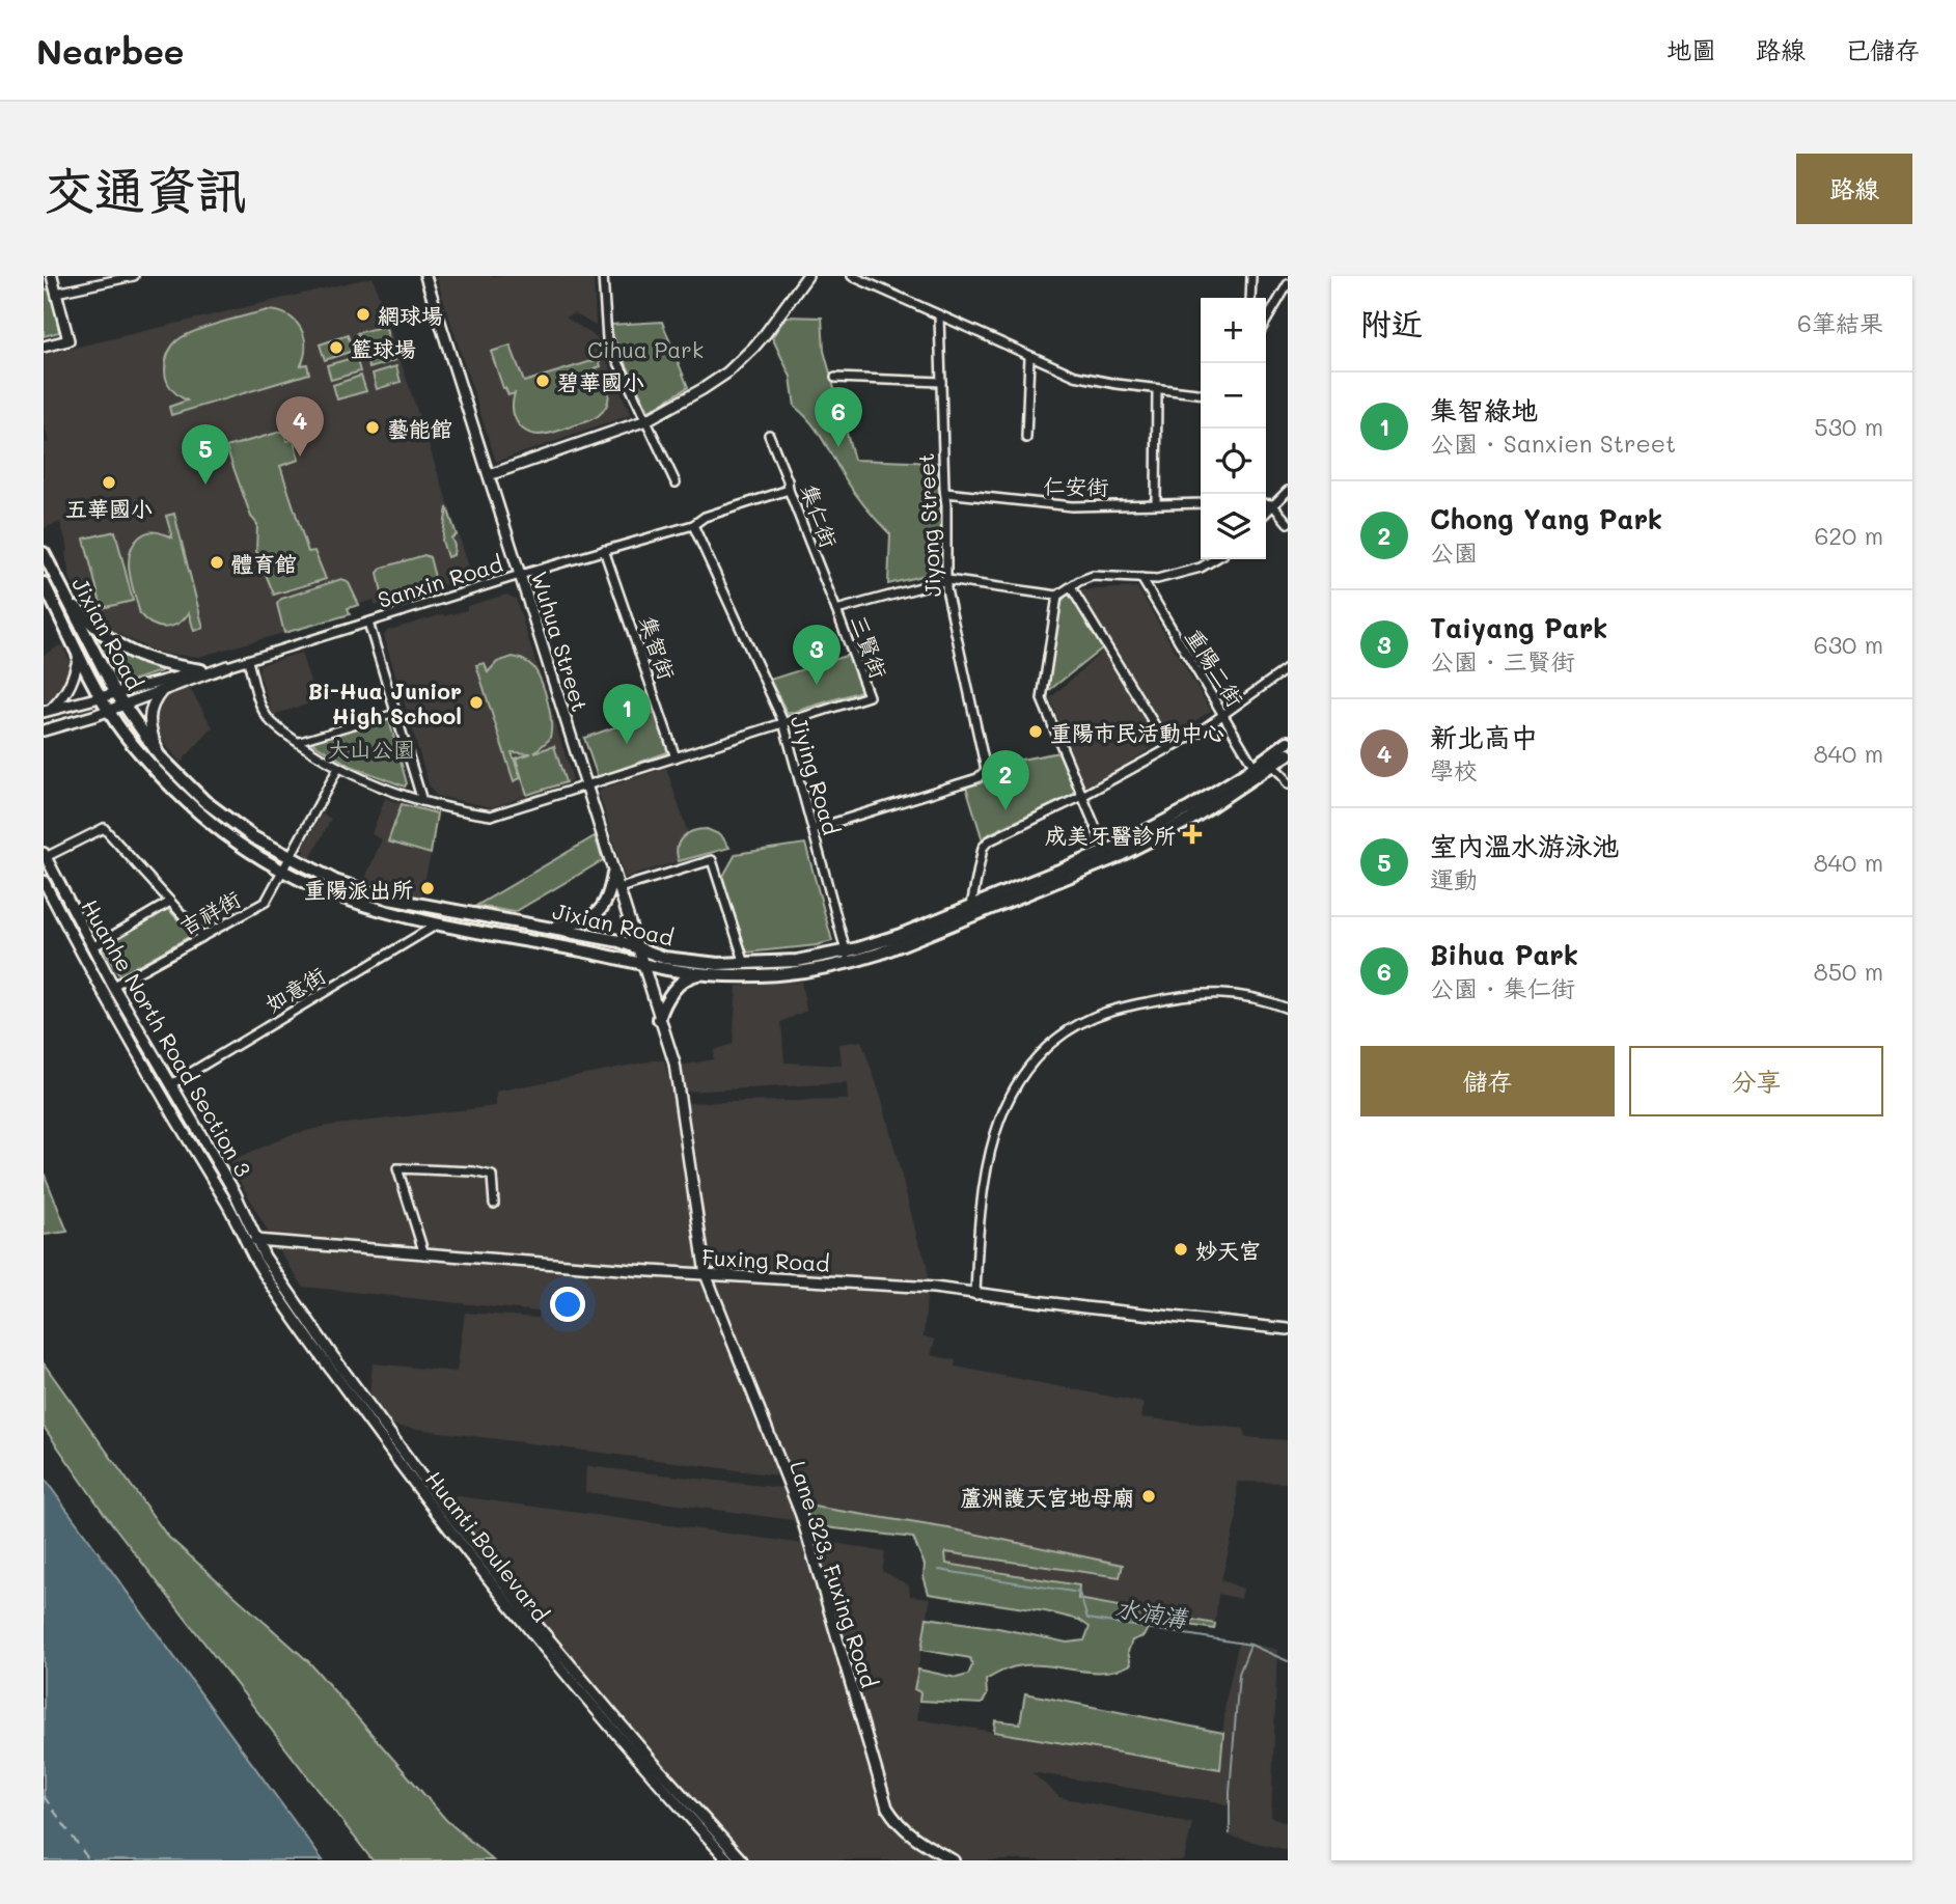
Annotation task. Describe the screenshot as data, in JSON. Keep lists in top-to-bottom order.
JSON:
{
  "streets": {
    "main road": ["Jixian Road"],
    "street": [
      "仁安街",
      "集仁街",
      "Jiyong Street",
      "Sanxin Road",
      "Wuhua Street",
      "三賢街",
      "集智街",
      "重陽二街",
      "Jiying Road",
      "吉祥街",
      "如意街",
      "Huanhe North Road Section 3",
      "Fuxing Road",
      "Huanti Boulevard",
      "Lane 323, Fuxing Road"
    ]
  },
  "crossings": [
    ["仁安街", "Jiyong Street"],
    ["集仁街", "Sanxin Road"],
    ["集仁街", "三賢街"],
    ["Jiyong Street", "三賢街"],
    ["Jiyong Street", "Jiying Road"],
    ["Sanxin Road", "Jixian Road"],
    ["Sanxin Road", "Wuhua Street"],
    ["Sanxin Road", "三賢街"],
    ["Sanxin Road", "集智街"],
    ["Sanxin Road", "Jiying Road"],
    ["Jixian Road", "Wuhua Street"],
    ["Jixian Road", "重陽二街"],
    ["Jixian Road", "Jiying Road"],
    ["Jixian Road", "吉祥街"],
    ["Jixian Road", "如意街"],
    ["Wuhua Street", "三賢街"],
    ["Wuhua Street", "Fuxing Road"],
    ["Wuhua Street", "Lane 323, Fuxing Road"],
    ["三賢街", "集智街"],
    ["三賢街", "Jiying Road"],
    ["三賢街", "吉祥街"],
    ["吉祥街", "Huanhe North Road Section 3"],
    ["如意街", "Huanhe North Road Section 3"],
    ["Huanhe North Road Section 3", "Fuxing Road"],
    ["Huanhe North Road Section 3", "Huanti Boulevard"],
    ["Fuxing Road", "Huanti Boulevard"],
    ["Fuxing Road", "Lane 323, Fuxing Road"]
  ],
  "water": ["水湳溝"],
  "parks": ["Cihua Park", "大山公園"],
  "places": {
    "other": [
      "網球場",
      "籃球場",
      "碧華國小",
      "藝能館",
      "五華國小",
      "體育館",
      "Bi-Hua Junior High School",
      "重陽市民活動中心",
      "重陽派出所",
      "妙天宮",
      "蘆洲護天宮地母廟"
    ],
    "health": ["成美牙醫診所"]
  },
  "page": {
    "header": "Nearbee",
    "nav": ["地圖", "路線", "已儲存"],
    "buttons": [
      "路線",
      ["儲存", "分享"]
    ],
    "title": "交通資訊",
    "heading": ["附近", "6筆結果"],
    "map_buttons": ["+", "−"],
    "list": [
      {
        "mark": "1",
        "name": "集智綠地",
        "note": "公園 · Sanxien Street",
        "value": "530 m"
      },
      {
        "mark": "2",
        "name": "Chong Yang Park",
        "note": "公園",
        "value": "620 m"
      },
      {
        "mark": "3",
        "name": "Taiyang Park",
        "note": "公園 · 三賢街",
        "value": "630 m"
      },
      {
        "mark": "4",
        "name": "新北高中",
        "note": "學校",
        "value": "840 m"
      },
      {
        "mark": "5",
        "name": "室內溫水游泳池",
        "note": "運動",
        "value": "840 m"
      },
      {
        "mark": "6",
        "name": "Bihua Park",
        "note": "公園 · 集仁街",
        "value": "850 m"
      }
    ],
    "pins": [
      "6",
      "4",
      "5",
      "3",
      "1",
      "2"
    ]
  }
}
